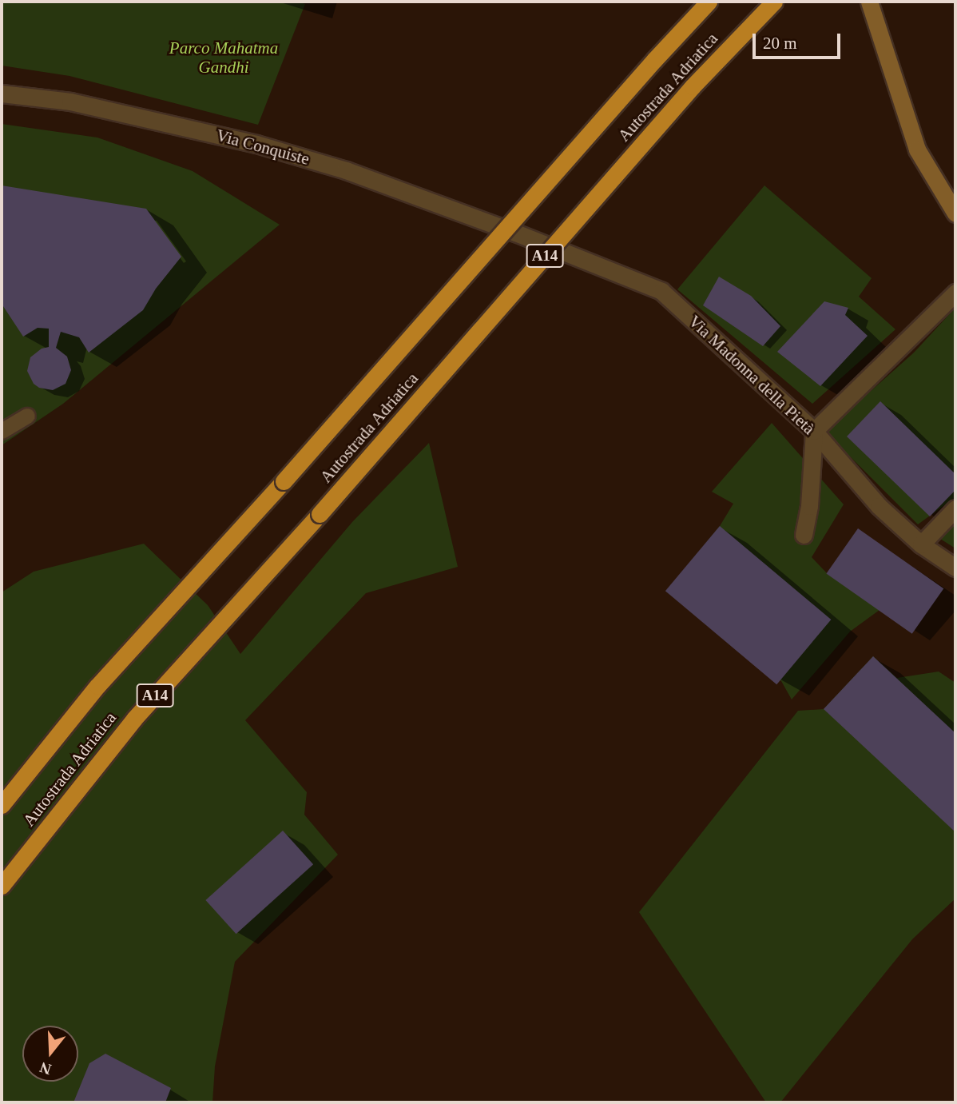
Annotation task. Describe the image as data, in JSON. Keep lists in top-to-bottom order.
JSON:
{
  "streets": {
    "highway": ["Autostrada Adriatica", "A14"],
    "street": ["Via Conquiste", "Via Madonna della Pietà"]
  },
  "crossings": [
    ["Via Conquiste", "Via Madonna della Pietà"]
  ],
  "parks": ["Parco Mahatma Gandhi"],
  "scale_bar": "20 m",
  "north": "bottom"
}
